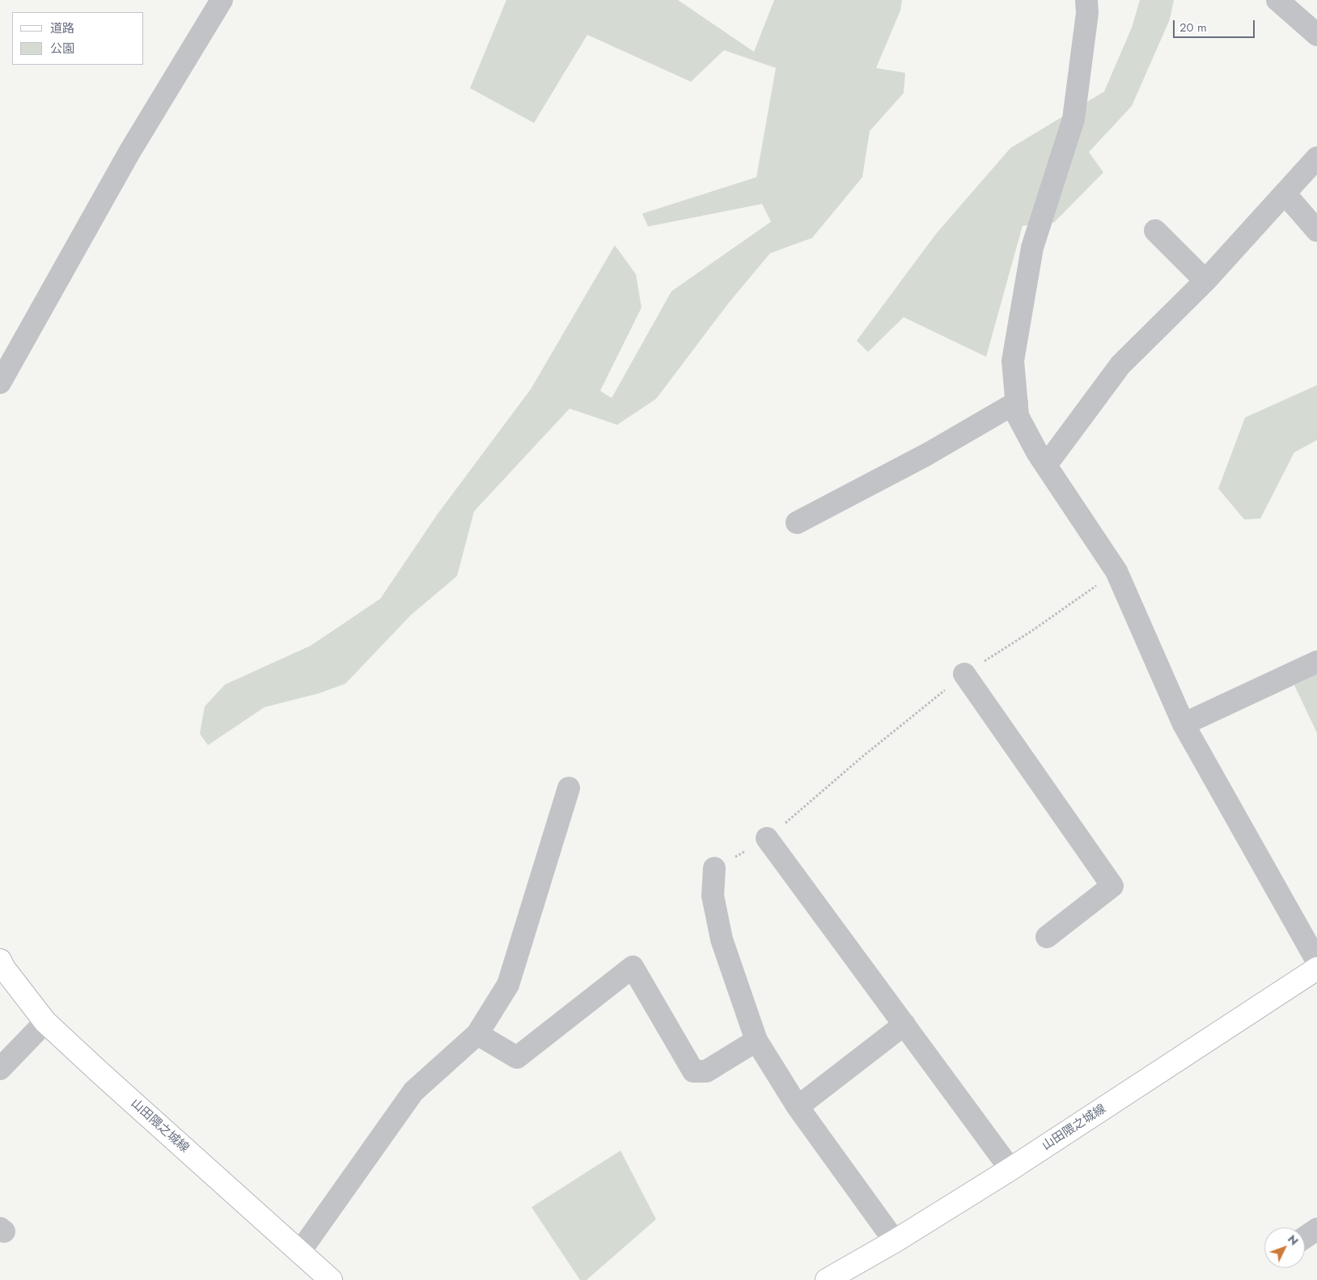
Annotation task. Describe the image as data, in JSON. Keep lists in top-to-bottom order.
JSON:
{
  "streets": {
    "main road": ["山田隈之城線"]
  },
  "legend": ["道路", "公園"],
  "scale_bar": "20 m",
  "north": "top right"
}
